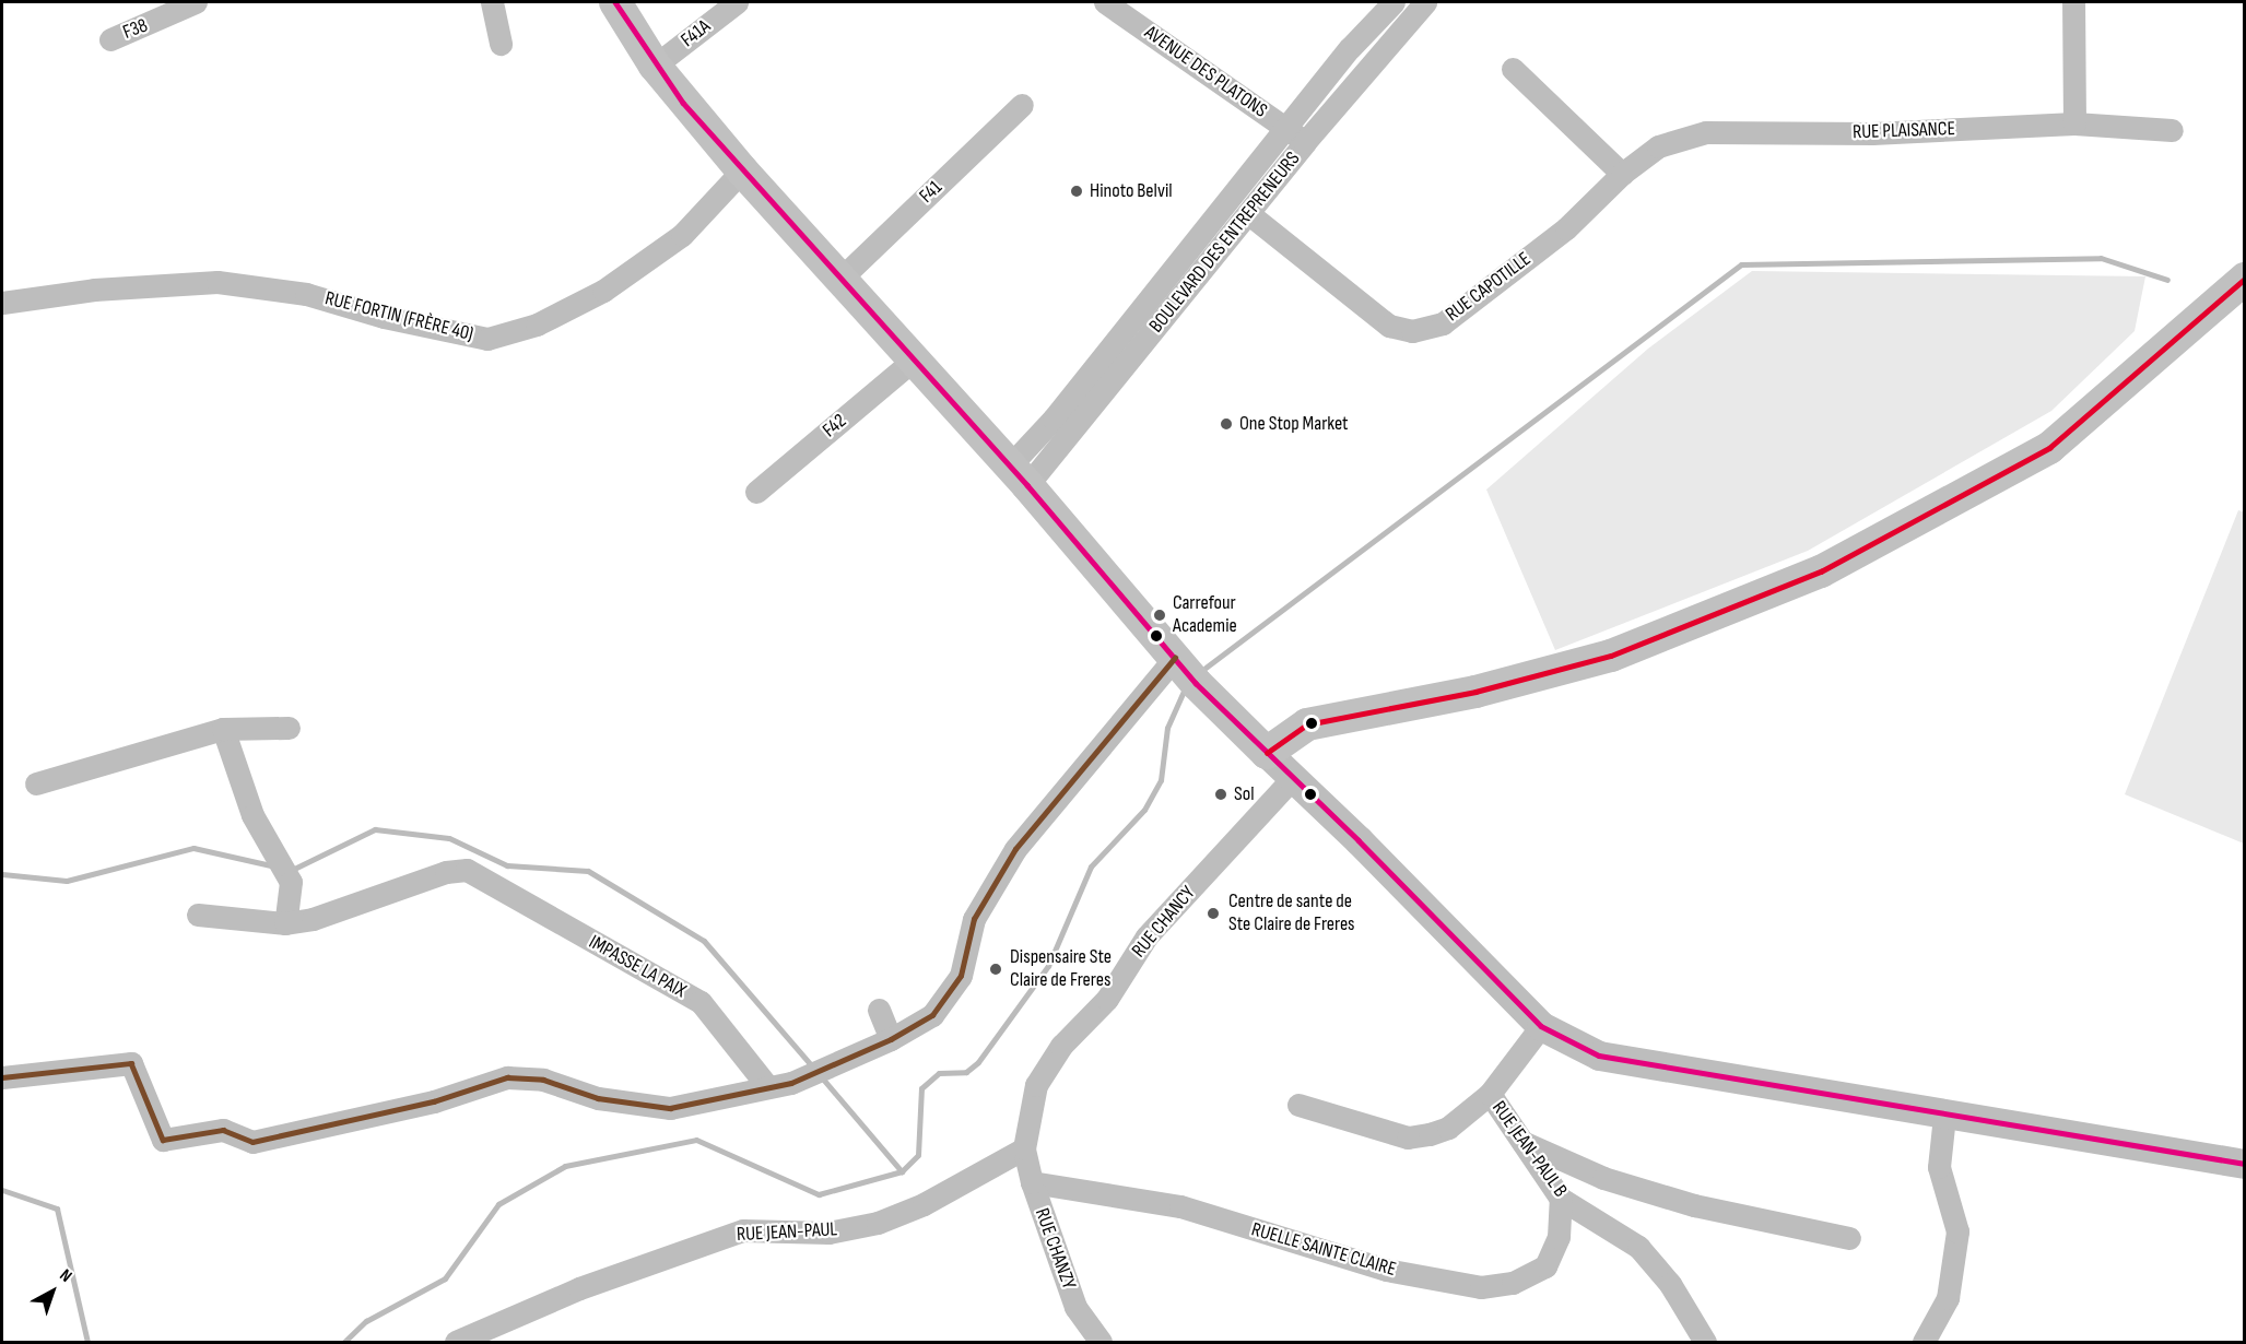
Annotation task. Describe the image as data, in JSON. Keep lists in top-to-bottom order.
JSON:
{
  "streets": {
    "street": [
      "F38",
      "F41A",
      "AVENUE DES PLATONS",
      "RUE PLAISANCE",
      "F41",
      "BOULEVARD DES ENTREPRENEURS",
      "RUE CAPOTILLE",
      "RUE FORTIN (FRÈRE 40)",
      "F42",
      "RUE CHANCY",
      "IMPASSE LA PAIX",
      "RUE JEAN-PAUL B",
      "RUE JEAN-PAUL",
      "RUE CHANZY",
      "RUELLE SAINTE CLAIRE"
    ]
  },
  "crossings": [
    ["AVENUE DES PLATONS", "BOULEVARD DES ENTREPRENEURS"],
    ["RUE PLAISANCE", "RUE CAPOTILLE"],
    ["BOULEVARD DES ENTREPRENEURS", "RUE CAPOTILLE"],
    ["RUE CHANCY", "RUE JEAN-PAUL"],
    ["RUE CHANCY", "RUE CHANZY"],
    ["RUE JEAN-PAUL B", "RUELLE SAINTE CLAIRE"],
    ["RUE JEAN-PAUL", "RUE CHANZY"],
    ["RUE CHANZY", "RUELLE SAINTE CLAIRE"]
  ],
  "places": [
    "Hinoto Belvil",
    "One Stop Market",
    "Carrefour Academie",
    "Sol",
    "Centre de sante de Ste Claire de Freres",
    "Dispensaire Ste Claire de Freres"
  ],
  "north": "top right"
}
